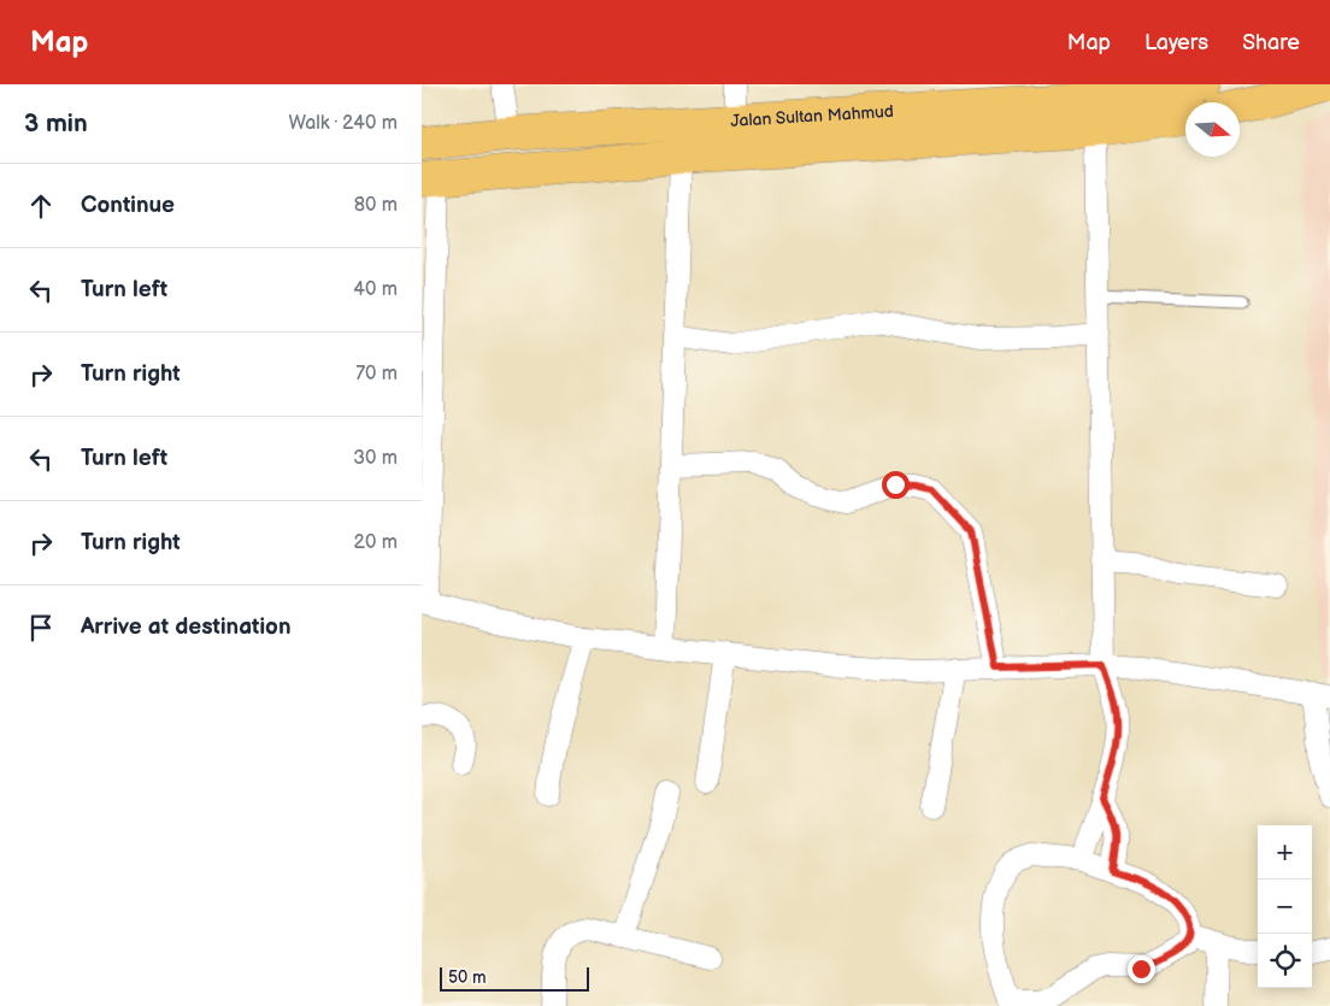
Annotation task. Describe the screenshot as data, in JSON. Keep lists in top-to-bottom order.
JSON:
{
  "streets": {
    "highway": ["Jalan Sultan Mahmud"]
  },
  "scale_bar": "50 m",
  "north": "right",
  "page": {
    "header": "Map",
    "nav": ["Map", "Layers", "Share"],
    "heading": ["3 min", "Walk · 240 m"],
    "list": [
      ["Continue", "80 m"],
      ["Turn left", "40 m"],
      ["Turn right", "70 m"],
      ["Turn left", "30 m"],
      ["Turn right", "20 m"],
      "Arrive at destination"
    ],
    "map_buttons": ["+", "−"],
    "scale": "50 m"
  }
}
